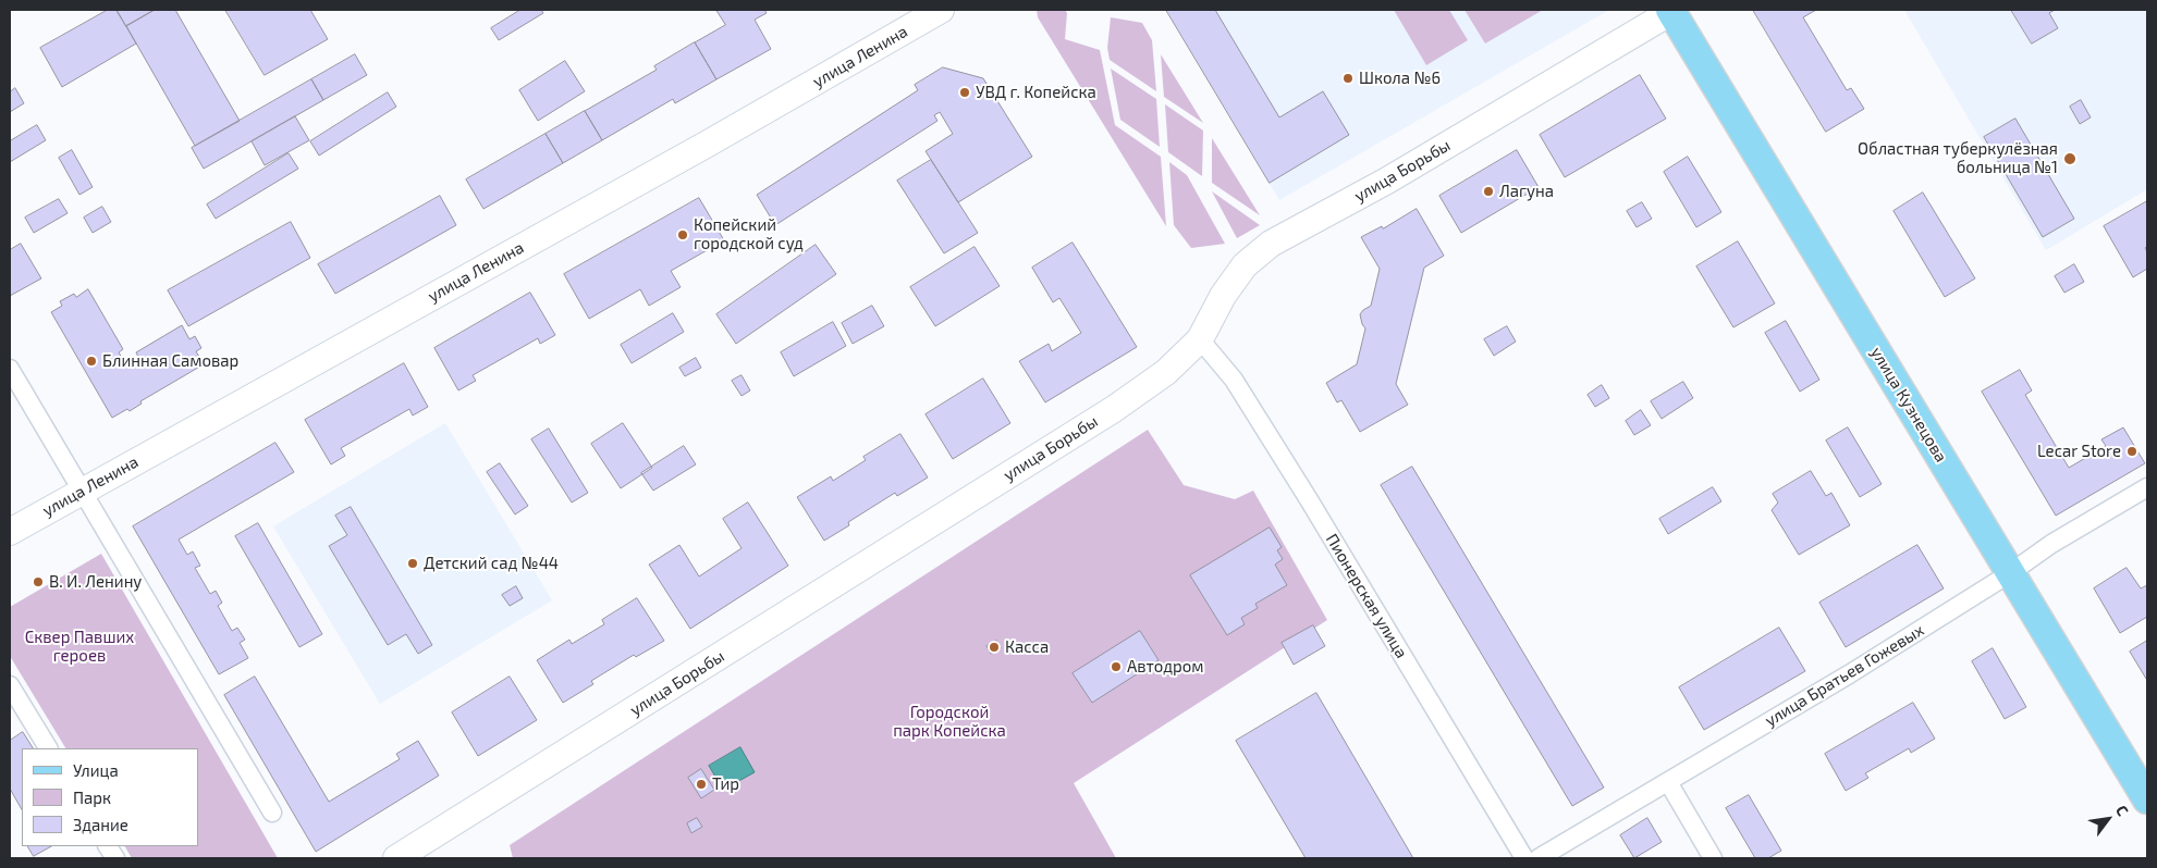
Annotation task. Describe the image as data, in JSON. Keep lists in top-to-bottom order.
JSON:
{
  "streets": {
    "main road": ["улица Кузнецова"],
    "street": [
      "улица Ленина",
      "улица Борьбы",
      "Пионерская улица",
      "улица Братьев Гожевых"
    ]
  },
  "crossings": [
    ["улица Борьбы", "улица Кузнецова"],
    ["улица Борьбы", "Пионерская улица"],
    ["улица Кузнецова", "улица Братьев Гожевых"]
  ],
  "parks": ["Сквер Павших героев", "Городской парк Копейска"],
  "places": [
    "Школа №6",
    "УВД г. Копейска",
    "Областная туберкулёзная больница №1",
    "Лагуна",
    "Копейский городской суд",
    "Блинная Самовар",
    "Lecar Store",
    "Детский сад №44",
    "В. И. Ленину",
    "Касса",
    "Автодром",
    "Тир"
  ],
  "legend": ["Улица", "Парк", "Здание"],
  "north": "top right"
}
